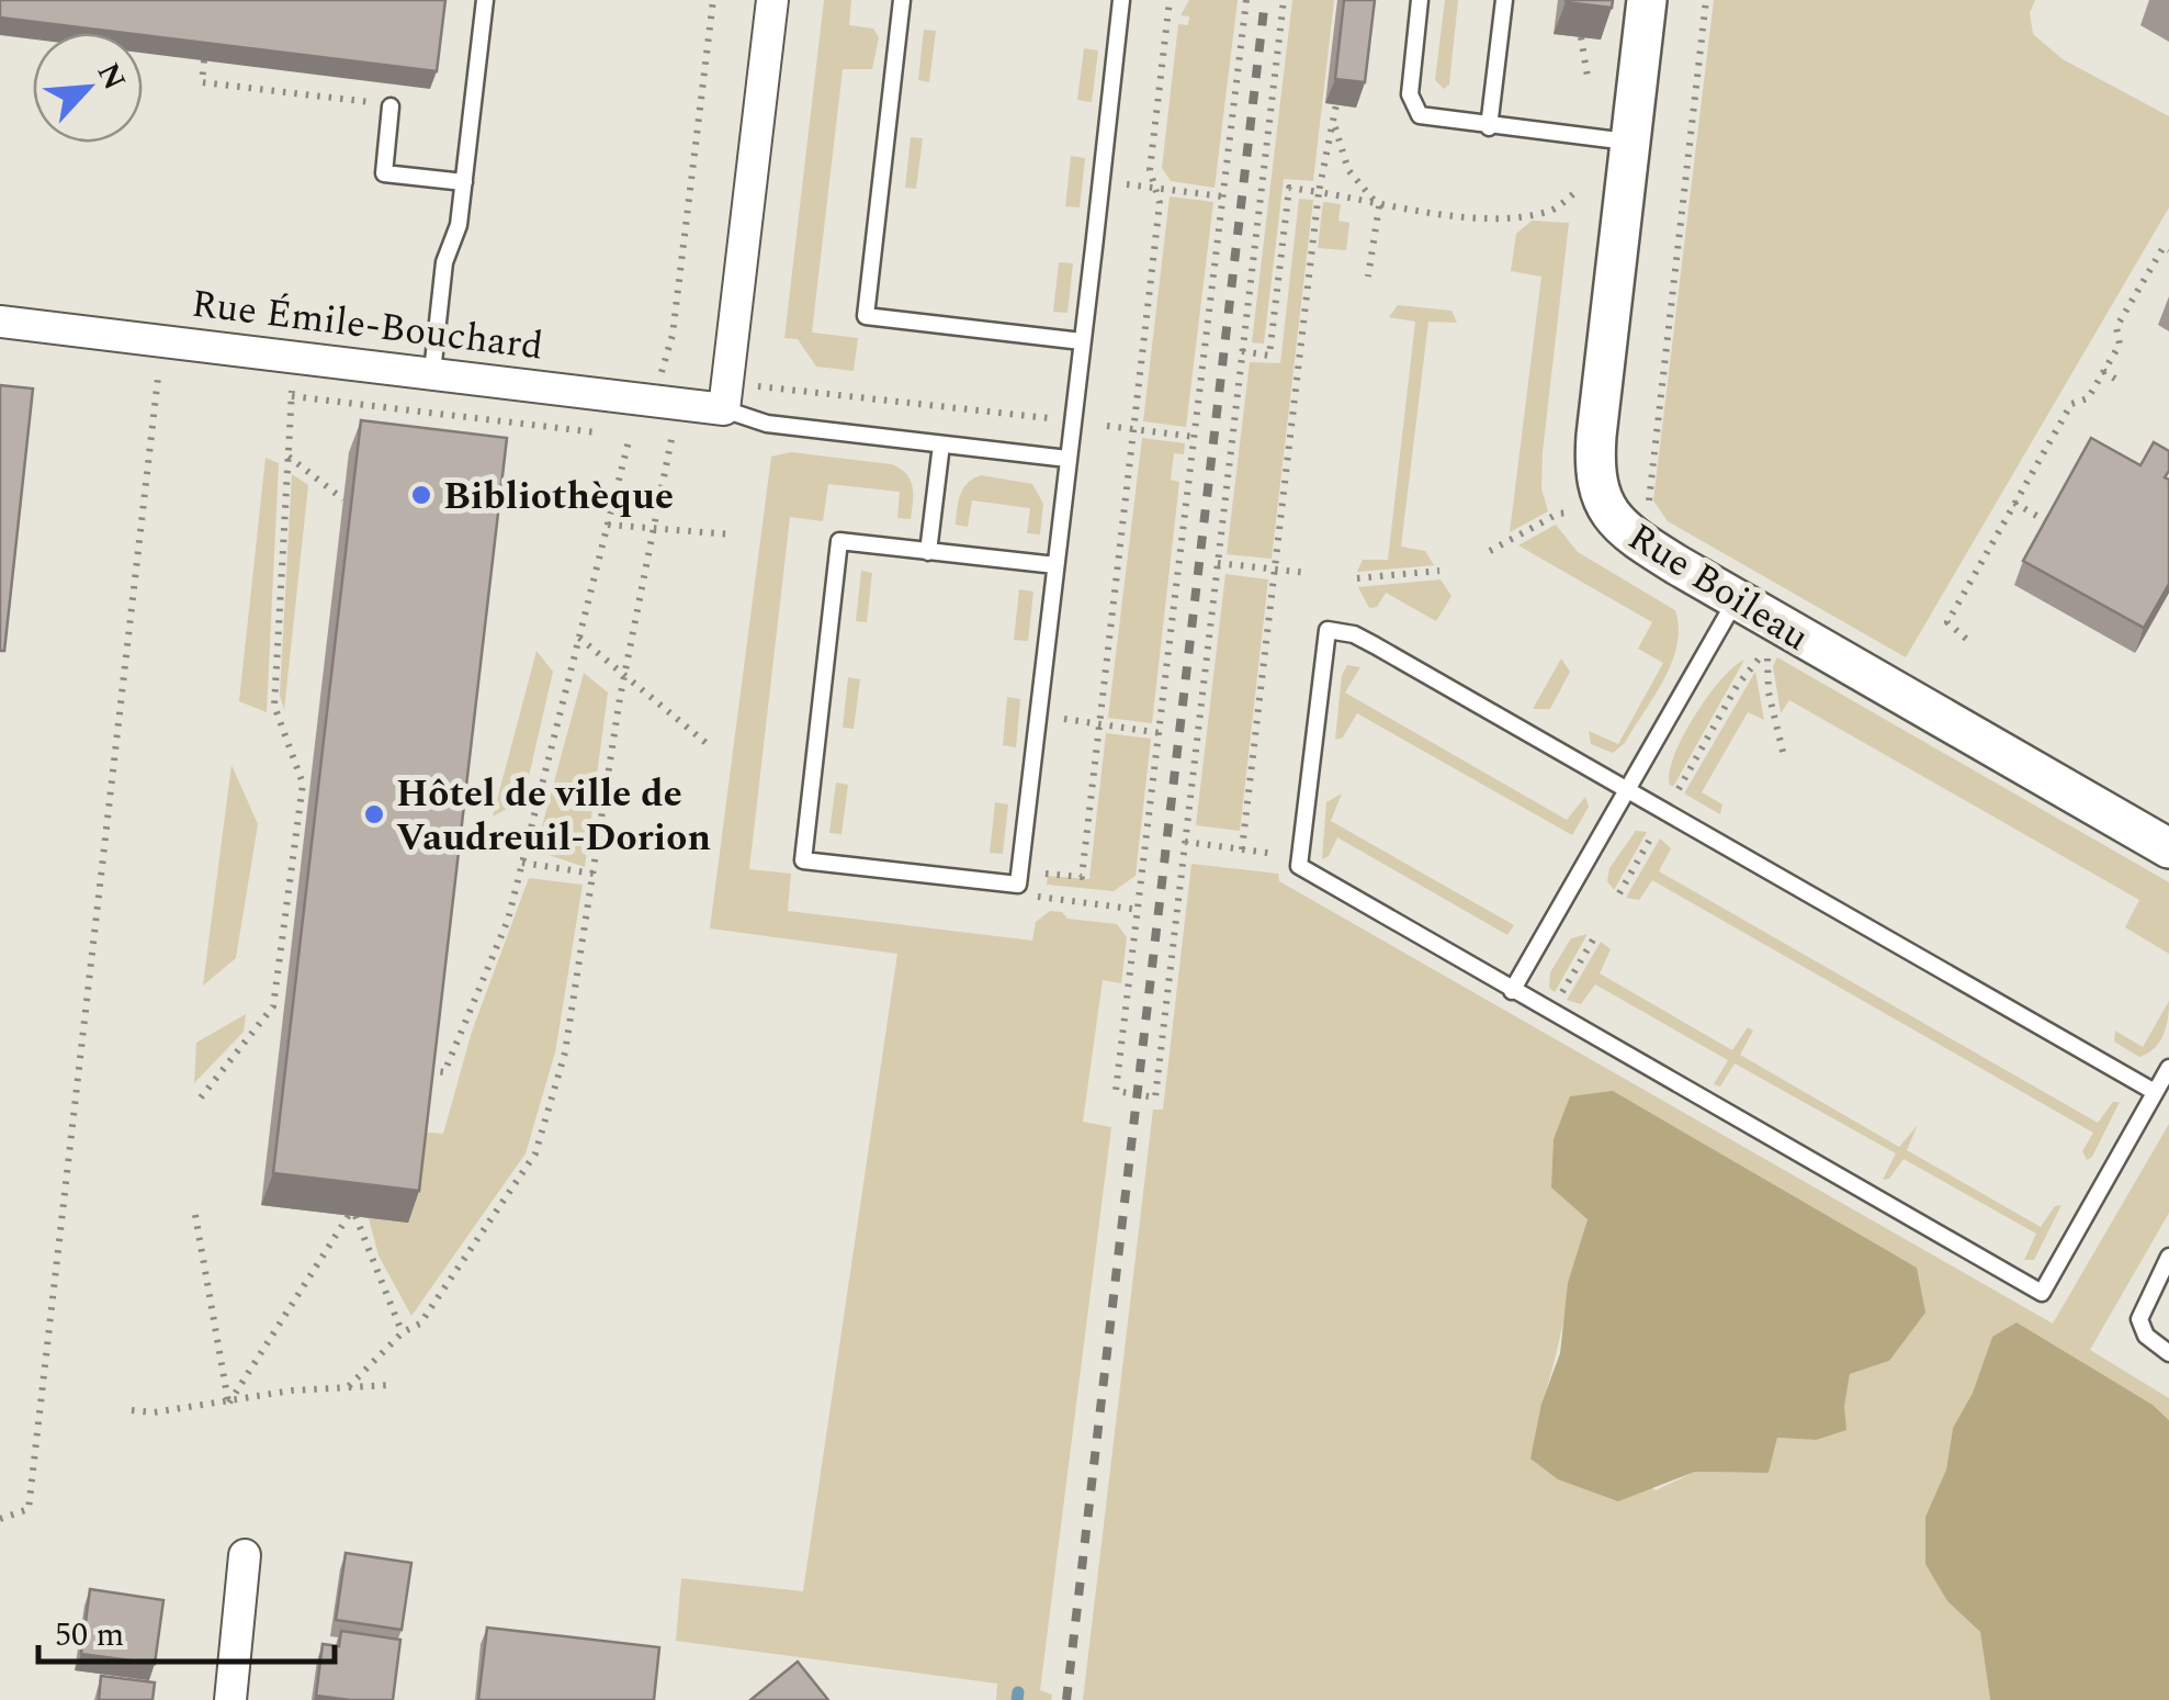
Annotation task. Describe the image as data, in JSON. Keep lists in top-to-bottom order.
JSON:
{
  "streets": {
    "street": ["Rue Émile-Bouchard", "Rue Boileau"]
  },
  "places": ["Bibliothèque", "Hôtel de ville de Vaudreuil-Dorion"],
  "scale_bar": "50 m",
  "north": "top right"
}
